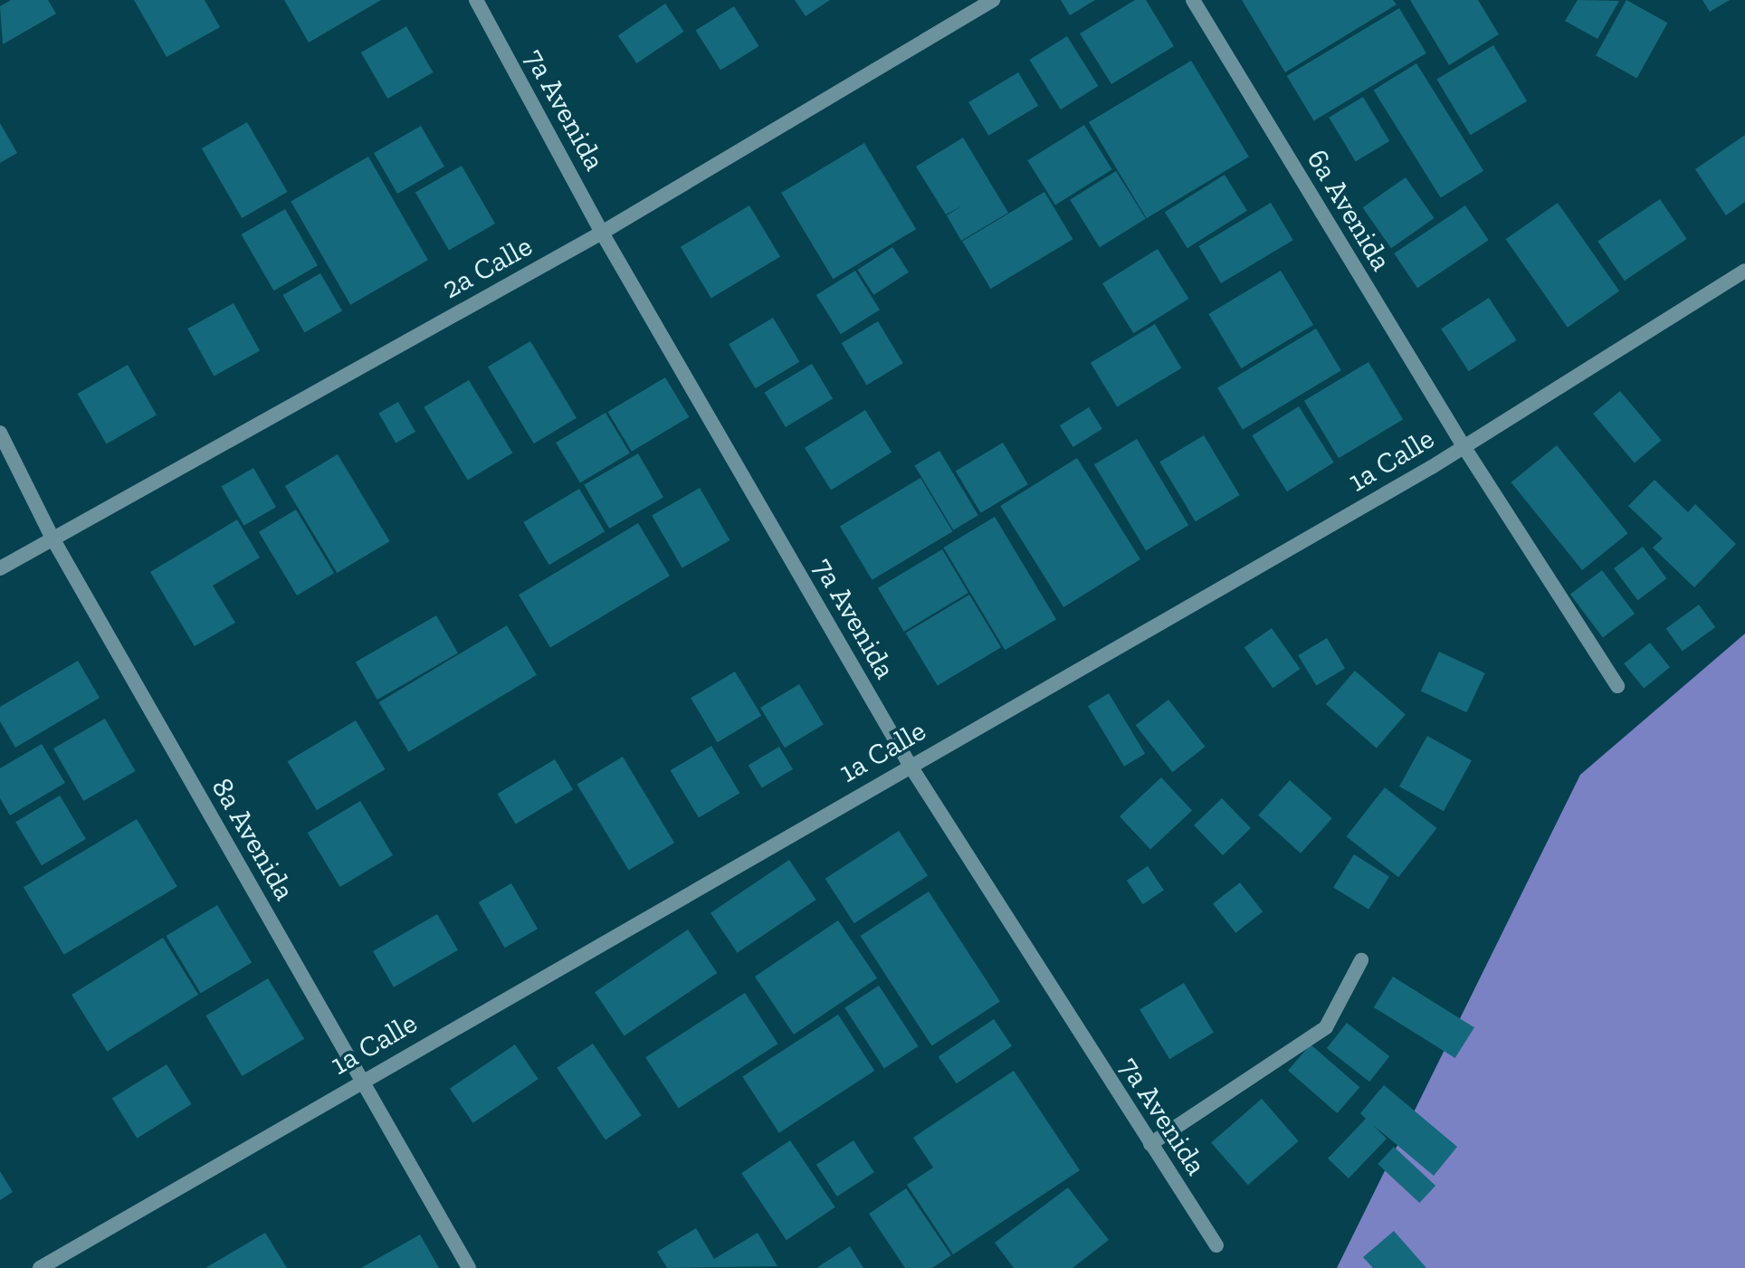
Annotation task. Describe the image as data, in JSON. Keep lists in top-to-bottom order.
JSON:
{
  "streets": {
    "street": [
      "7a Avenida",
      "6a Avenida",
      "2a Calle",
      "1a Calle",
      "8a Avenida"
    ]
  },
  "crossings": [
    ["7a Avenida", "2a Calle"],
    ["7a Avenida", "1a Calle"],
    ["6a Avenida", "1a Calle"],
    ["2a Calle", "8a Avenida"],
    ["1a Calle", "8a Avenida"]
  ]
}
